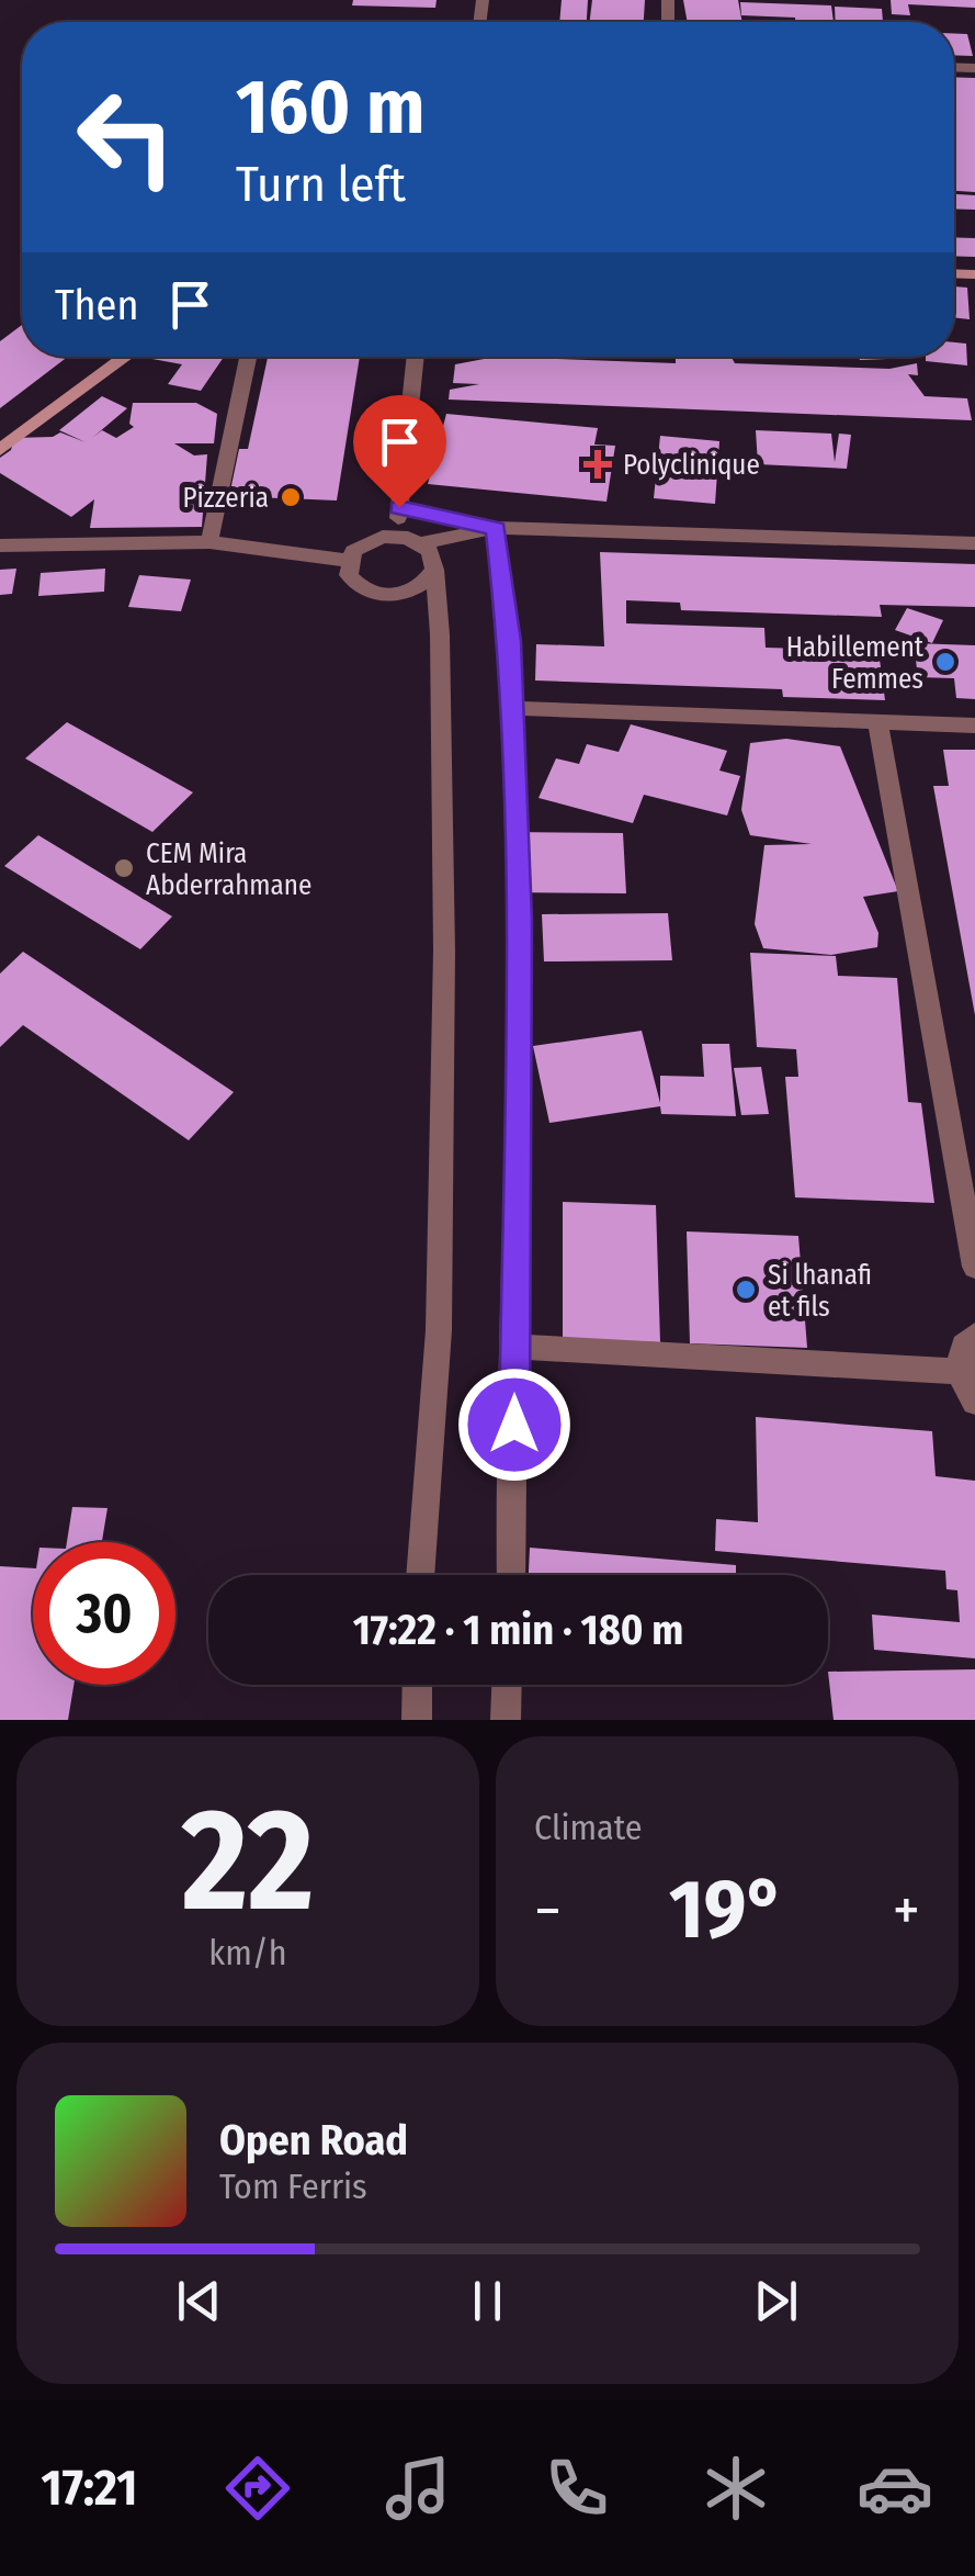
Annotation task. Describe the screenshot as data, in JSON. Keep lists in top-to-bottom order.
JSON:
{
  "places": {
    "health": ["Polyclinique"],
    "other": [
      "Pizzeria",
      "Habillement Femmes",
      "CEM Mira Abderrahmane",
      "Si lhanafi et fils"
    ]
  },
  "page": {
    "turn": ["160 m", "Turn left"],
    "then": "Then",
    "limit": "30",
    "trip": "17:22 · 1 min · 180 m",
    "tile": [
      ["22", "km/h"],
      "Climate"
    ],
    "heat": ["−", "19°", "+"],
    "song": ["Open Road", "Tom Ferris"],
    "tabs": "17:21"
  }
}
